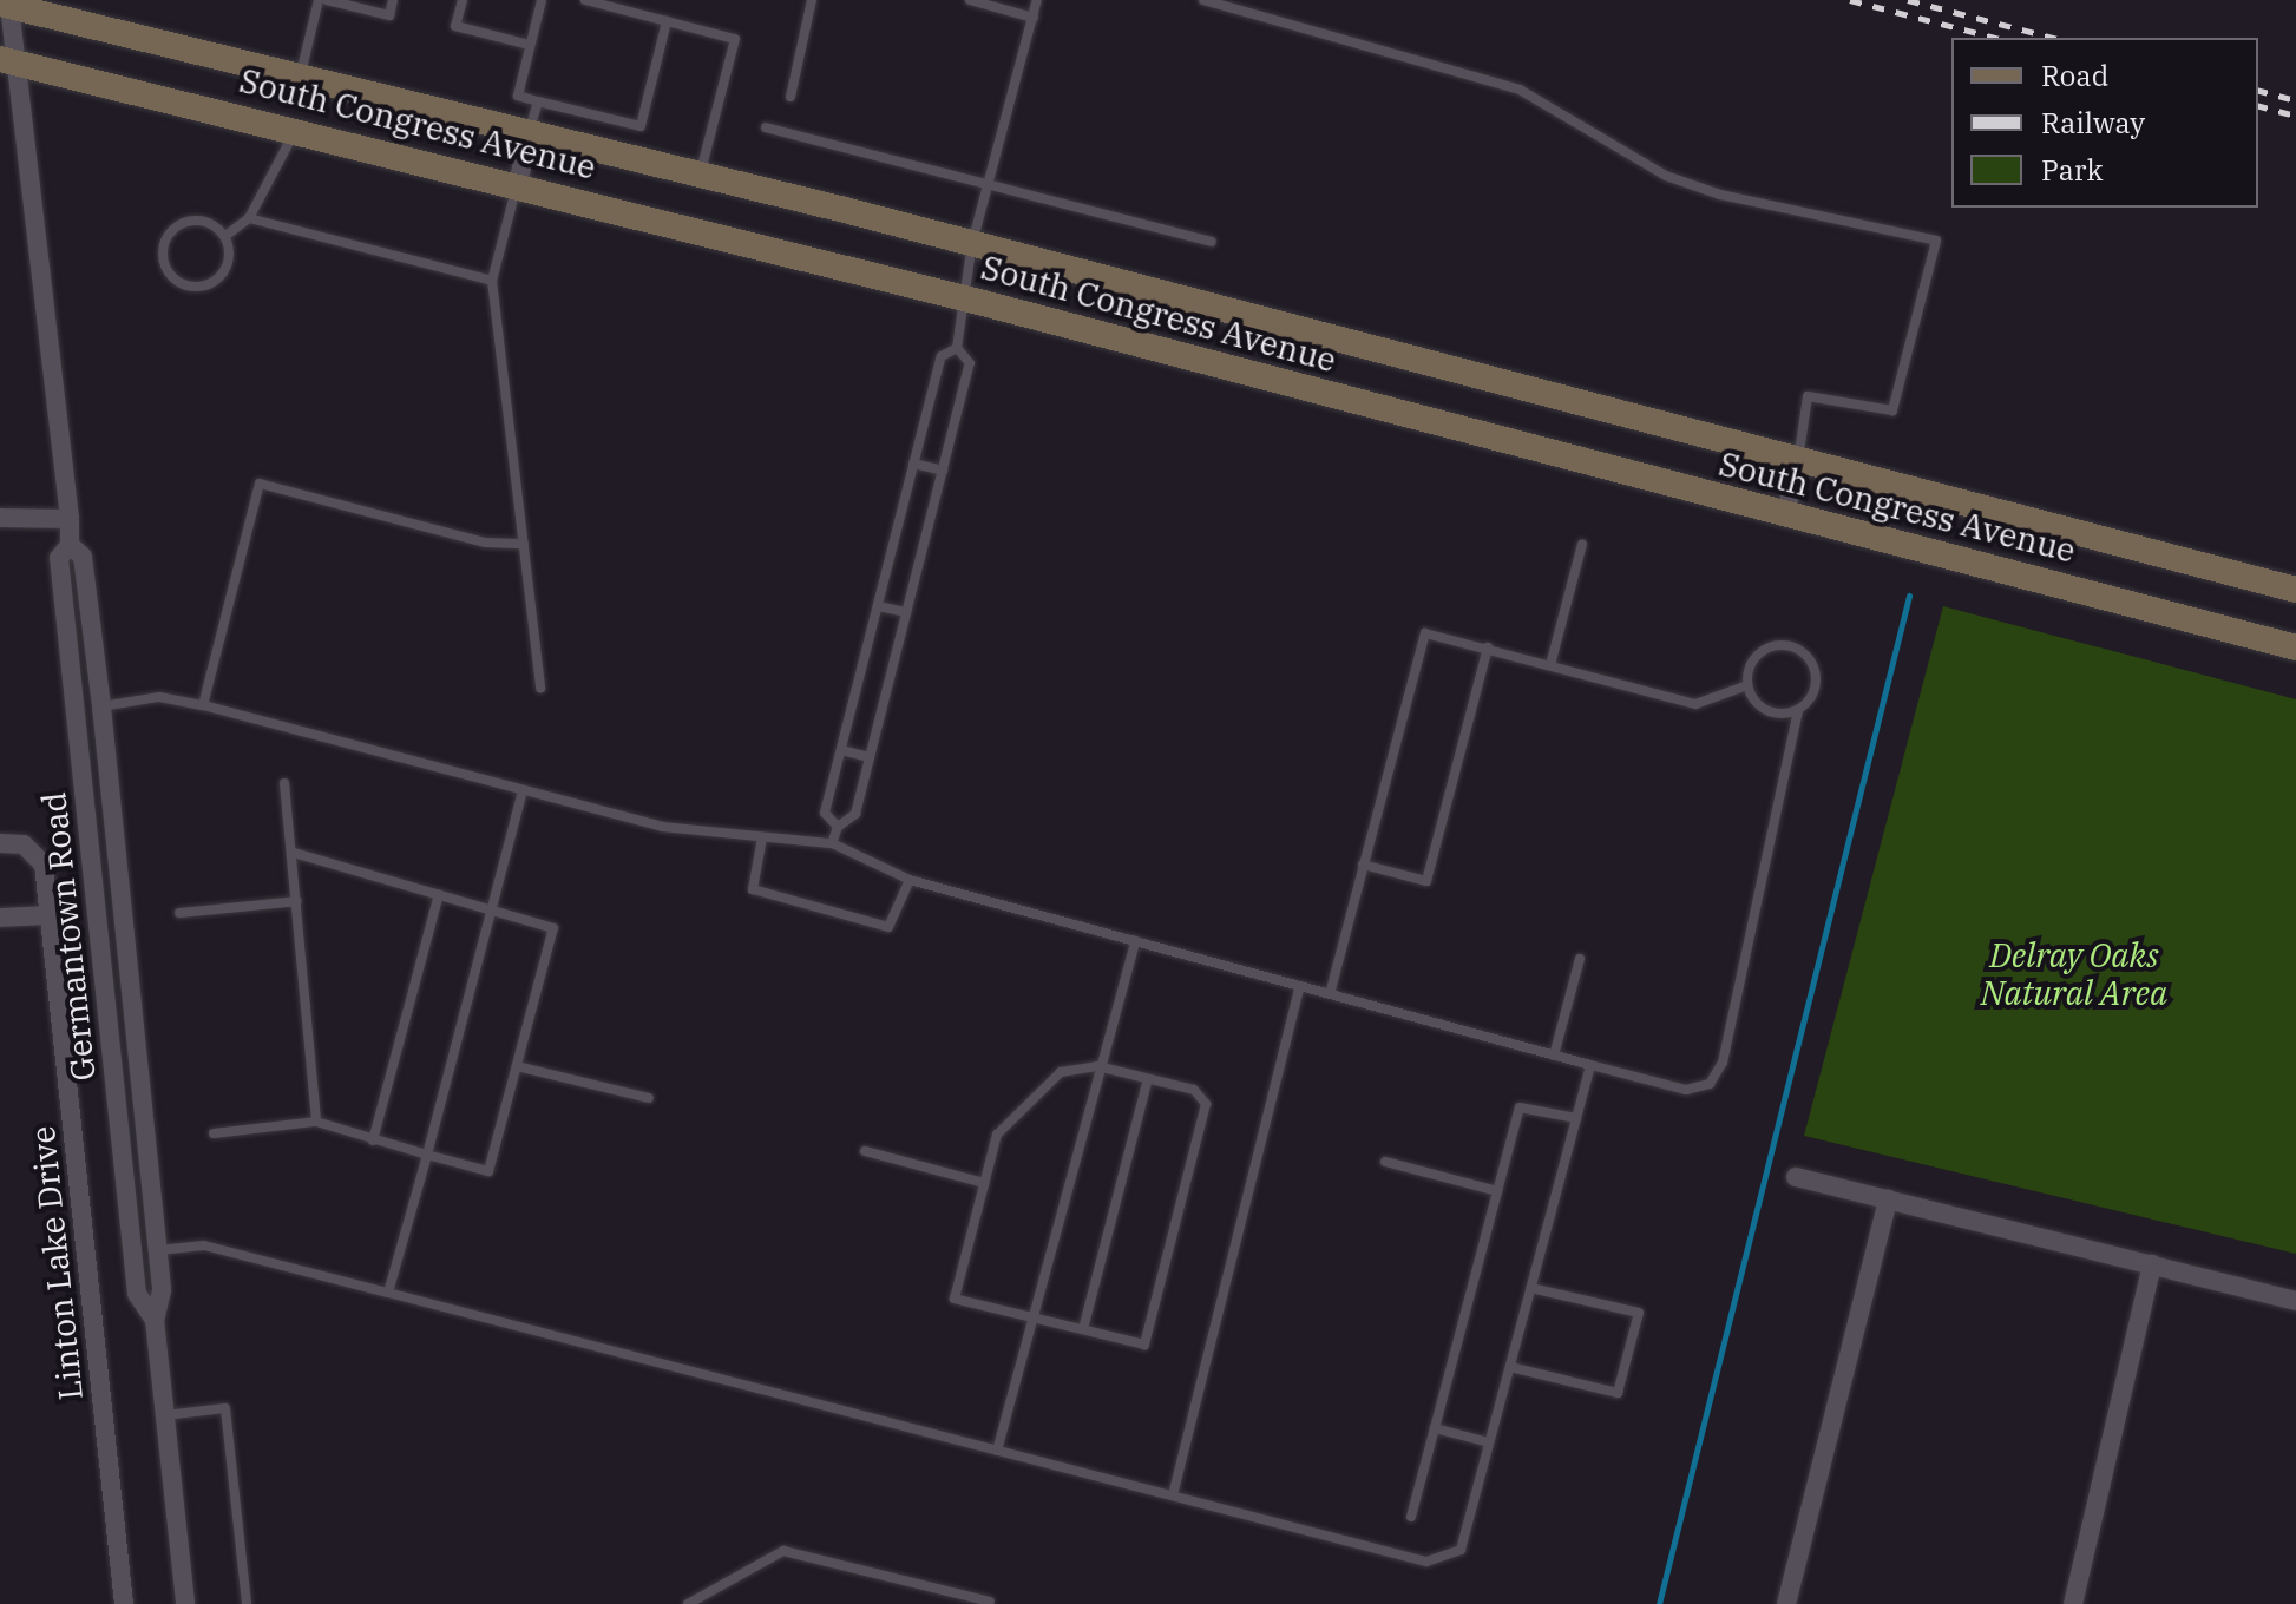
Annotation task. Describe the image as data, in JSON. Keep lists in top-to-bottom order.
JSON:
{
  "streets": {
    "main road": ["South Congress Avenue"],
    "street": ["Germantown Road", "Linton Lake Drive"]
  },
  "crossings": [
    ["South Congress Avenue", "Germantown Road"]
  ],
  "parks": ["Delray Oaks Natural Area"],
  "legend": ["Road", "Railway", "Park"]
}
